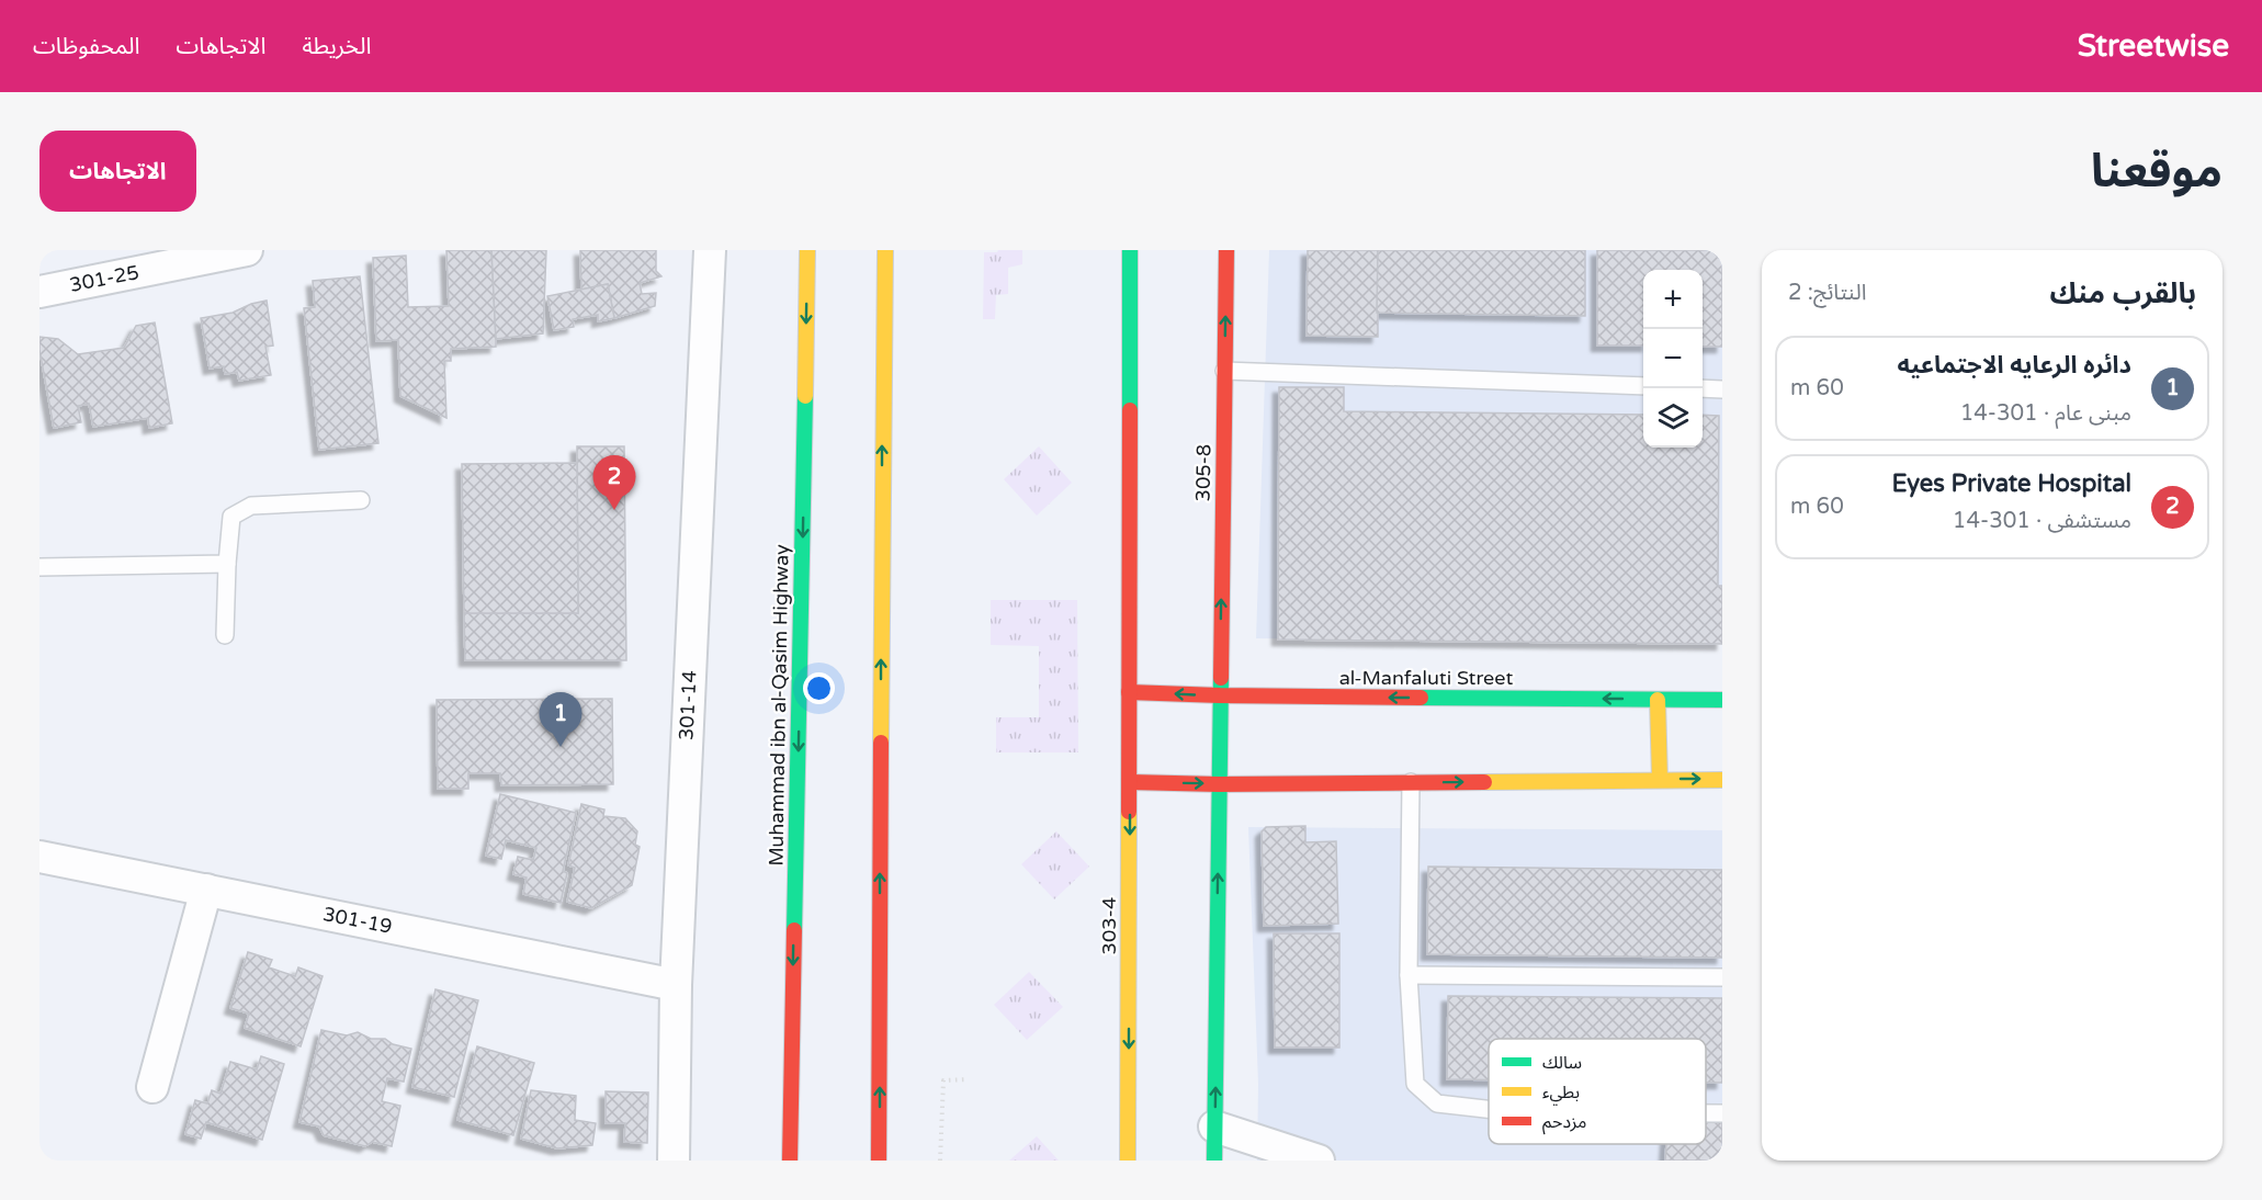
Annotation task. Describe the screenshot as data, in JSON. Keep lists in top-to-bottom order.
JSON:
{
  "streets": {
    "main road": [
      "305-8",
      "al-Manfaluti Street",
      "Muhammad ibn al-Qasim Highway",
      "303-4"
    ],
    "street": ["301-25", "301-14", "301-19"]
  },
  "crossings": [
    ["305-8", "al-Manfaluti Street"],
    ["al-Manfaluti Street", "303-4"],
    ["301-14", "301-19"]
  ],
  "legend": ["سالك", "بطيء", "مزدحم"],
  "page": {
    "header": "Streetwise",
    "nav": ["الخريطة", "الاتجاهات", "المحفوظات"],
    "title": "موقعنا",
    "buttons": "الاتجاهات",
    "heading": ["بالقرب منك", "النتائج: 2"],
    "map_buttons": ["+", "−"],
    "list": [
      {
        "mark": "1",
        "name": "دائره الرعايه الاجتماعيه",
        "note": "مبنى عام · 301-14",
        "value": "60 m"
      },
      {
        "mark": "2",
        "name": "Eyes Private Hospital",
        "note": "مستشفى · 301-14",
        "value": "60 m"
      }
    ],
    "pins": ["2", "1"]
  }
}
